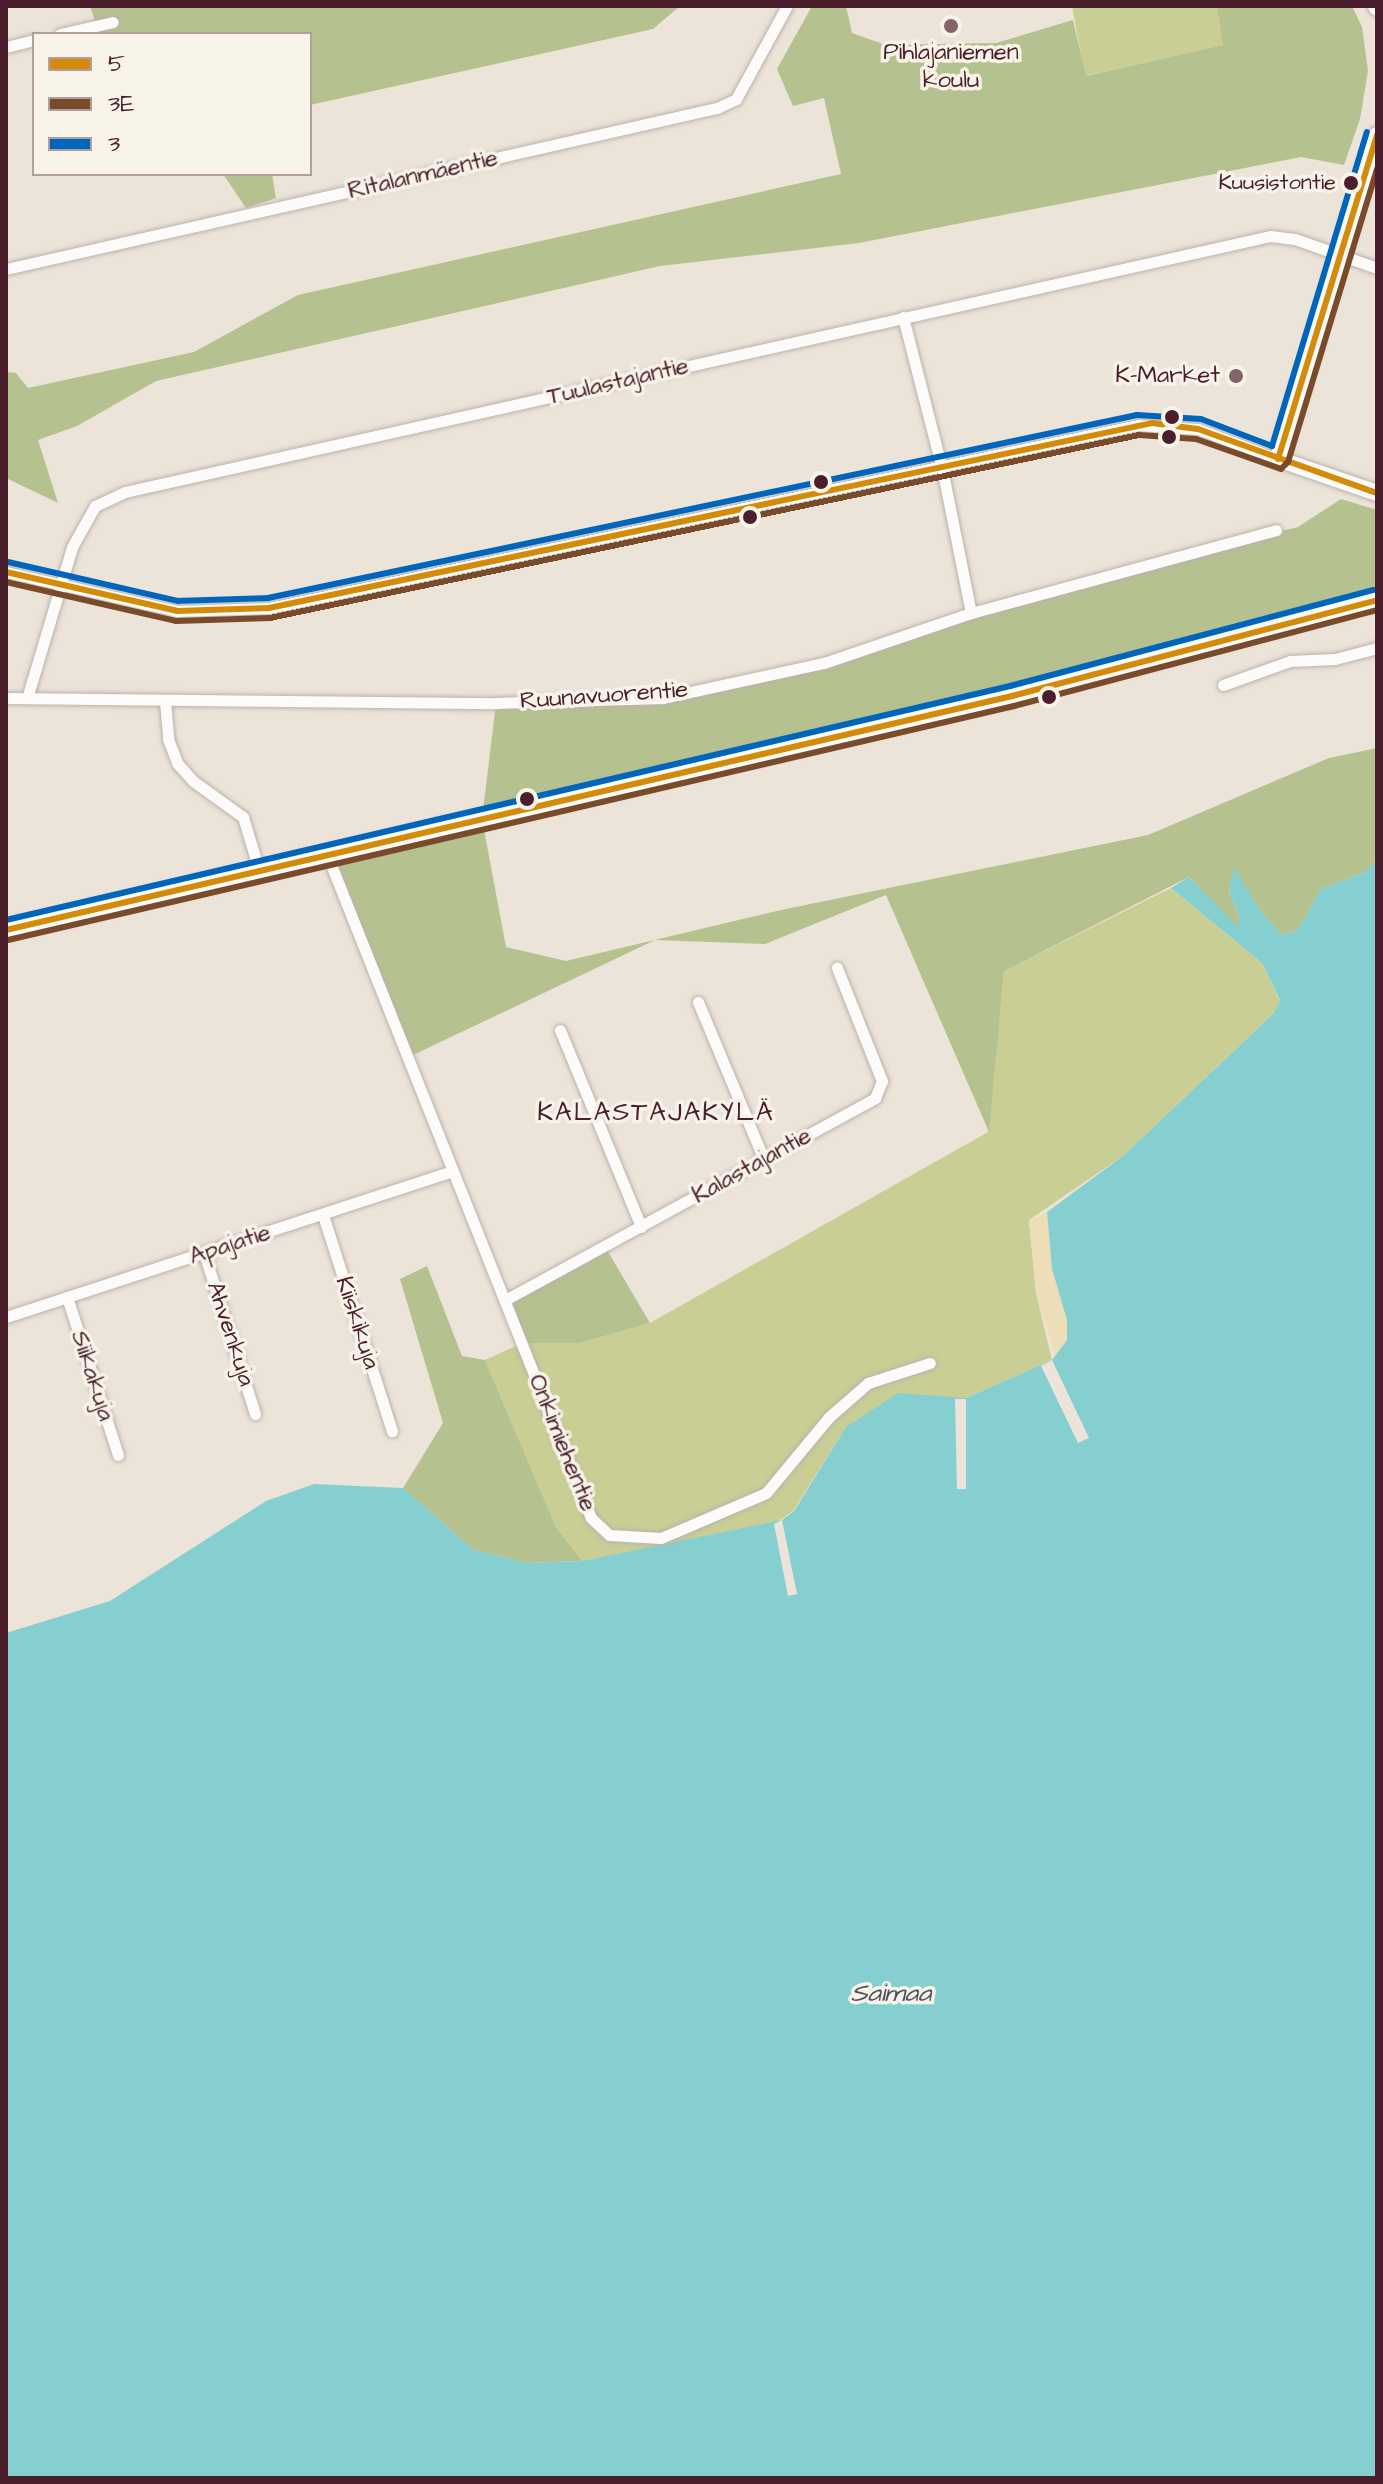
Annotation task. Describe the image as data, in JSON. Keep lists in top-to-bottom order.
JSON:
{
  "streets": {
    "street": [
      "Ritalanmäentie",
      "Tuulastajantie",
      "Ruunavuorentie",
      "Kalastajantie",
      "Apajatie",
      "Kiiskikuja",
      "Ahvenkuja",
      "Siikakuja",
      "Onkimiehentie"
    ]
  },
  "crossings": [
    ["Tuulastajantie", "Ruunavuorentie"],
    ["Kalastajantie", "Onkimiehentie"],
    ["Apajatie", "Kiiskikuja"],
    ["Apajatie", "Ahvenkuja"],
    ["Apajatie", "Siikakuja"],
    ["Apajatie", "Onkimiehentie"]
  ],
  "districts": ["KALASTAJAKYLÄ"],
  "water": ["Saimaa"],
  "places": ["Pihlajaniemen koulu", "Kuusistontie", "K-Market"],
  "lines": ["transit line 3", "transit line 5", "transit line 3E"],
  "legend": ["5", "3E", "3"]
}
